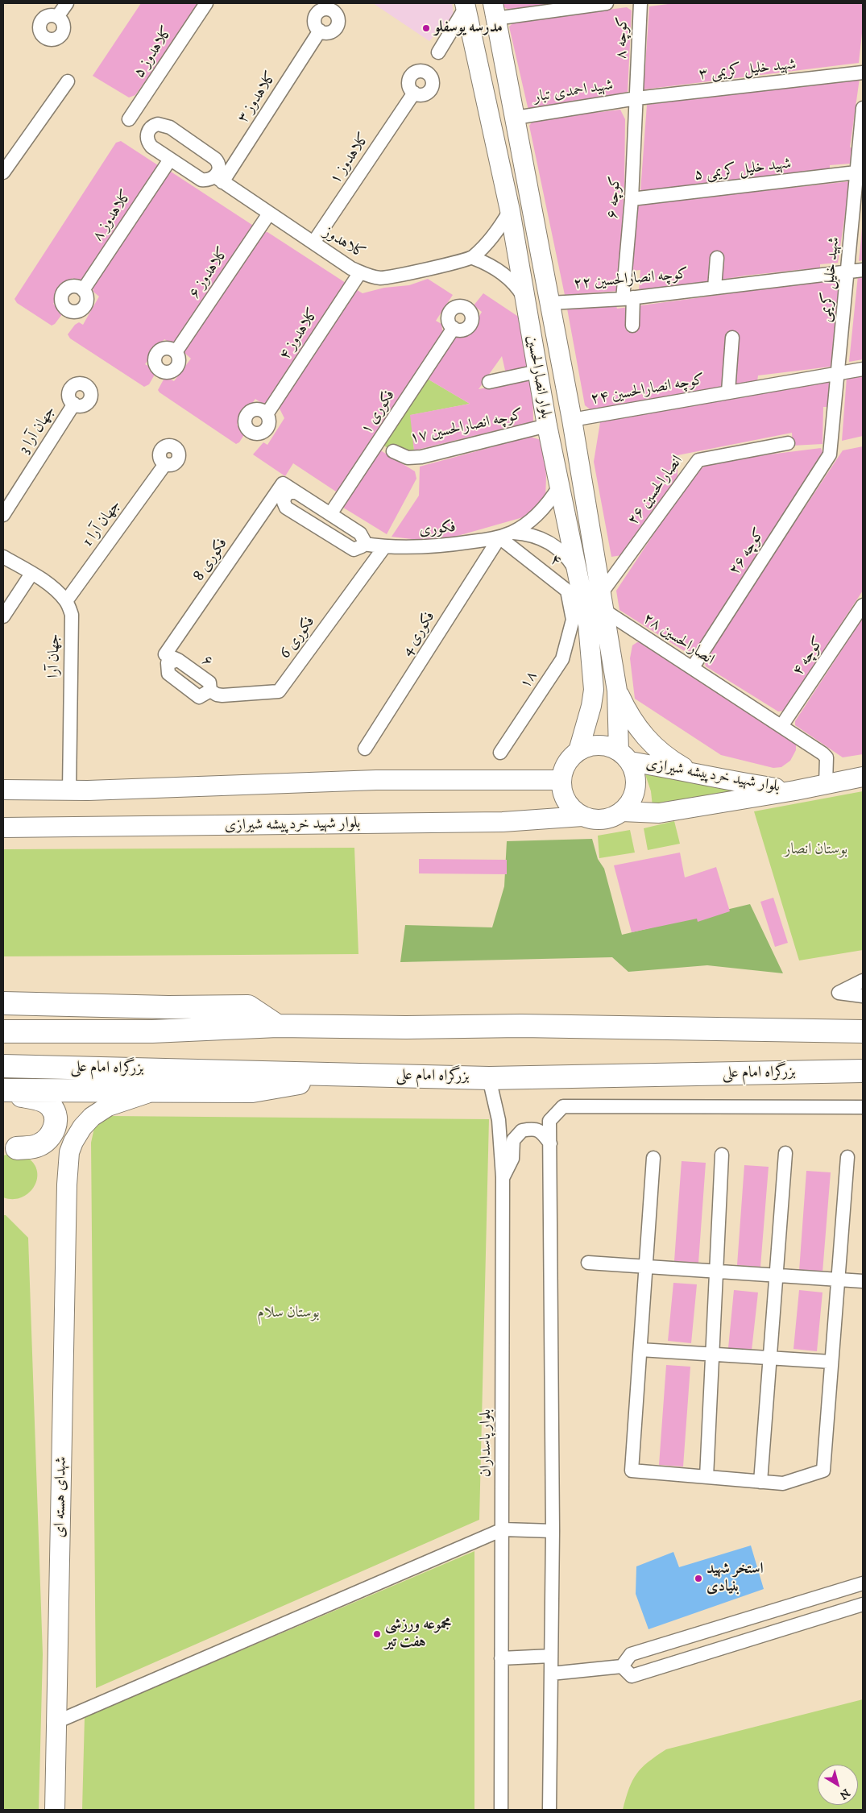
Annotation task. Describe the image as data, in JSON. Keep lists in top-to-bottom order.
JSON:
{
  "streets": {
    "highway": ["بزرگراه امام علی"],
    "street": [
      "کوچه ۸",
      "کلاهدوز ۵",
      "شهید خلیل کریمی ۳",
      "شهید احمدی تبار",
      "کلاهدوز ۳",
      "کلاهدوز ۱",
      "شهید خلیل کریمی ۵",
      "کوچه ۶",
      "کلاهدوز ۸",
      "کلاهدوز",
      "کلاهدوز ۶",
      "کوچه انصارالحسین ۲۲",
      "شهید خلیل کریمی",
      "کلاهدوز ۴",
      "بلوار انصارالحسین",
      "کوچه انصارالحسین ۲۴",
      "فکوری ۱",
      "کوچه انصارالحسین ۱۷",
      "جهان آرا 3",
      "انصارالحسین ۲۶",
      "جهان آرا 1",
      "فکوری",
      "کوچه ۲۶",
      "فکوری 8",
      "۴",
      "فکوری 4",
      "فکوری 6",
      "انصارالحسین ۲۸",
      "جهان آرا",
      "کوچه ۴",
      "۶",
      "۱۸",
      "بلوار شهید خردپیشه شیرازی",
      "بلوار پاسداران",
      "شهدای هسته ای"
    ]
  },
  "crossings": [
    ["کوچه ۸", "شهید خلیل کریمی ۳"],
    ["کوچه ۸", "شهید احمدی تبار"],
    ["کوچه ۸", "کوچه ۶"],
    ["شهید خلیل کریمی ۳", "شهید احمدی تبار"],
    ["شهید خلیل کریمی ۳", "کوچه ۶"],
    ["شهید احمدی تبار", "کوچه ۶"],
    ["شهید احمدی تبار", "بلوار انصارالحسین"],
    ["کلاهدوز ۳", "کلاهدوز"],
    ["کلاهدوز ۱", "کلاهدوز"],
    ["شهید خلیل کریمی ۵", "کوچه ۶"],
    ["شهید خلیل کریمی ۵", "شهید خلیل کریمی"],
    ["کوچه ۶", "کوچه انصارالحسین ۲۲"],
    ["کلاهدوز", "کلاهدوز ۶"],
    ["کلاهدوز", "کلاهدوز ۴"],
    ["کوچه انصارالحسین ۲۲", "شهید خلیل کریمی"],
    ["کوچه انصارالحسین ۲۲", "بلوار انصارالحسین"],
    ["شهید خلیل کریمی", "کوچه انصارالحسین ۲۴"],
    ["شهید خلیل کریمی", "کوچه ۲۶"],
    ["بلوار انصارالحسین", "کوچه انصارالحسین ۲۴"],
    ["بلوار انصارالحسین", "کوچه انصارالحسین ۱۷"],
    ["بلوار انصارالحسین", "انصارالحسین ۲۶"],
    ["بلوار انصارالحسین", "فکوری"],
    ["بلوار انصارالحسین", "انصارالحسین ۲۸"],
    ["بلوار انصارالحسین", "بلوار شهید خردپیشه شیرازی"],
    ["انصارالحسین ۲۶", "انصارالحسین ۲۸"],
    ["جهان آرا 1", "جهان آرا"],
    ["فکوری", "فکوری 8"],
    ["فکوری", "۴"],
    ["فکوری", "فکوری 4"],
    ["فکوری", "فکوری 6"],
    ["کوچه ۲۶", "انصارالحسین ۲۸"],
    ["فکوری 8", "۶"],
    ["۴", "فکوری 4"],
    ["۴", "۱۸"],
    ["فکوری 6", "۶"],
    ["انصارالحسین ۲۸", "کوچه ۴"],
    ["انصارالحسین ۲۸", "بلوار شهید خردپیشه شیرازی"],
    ["بزرگراه امام علی", "بلوار پاسداران"]
  ],
  "parks": ["بوستان انصار", "بوستان سلام"],
  "places": ["مدرسه یوسفلو", "استخر شهید بنیادی", "مجموعه ورزشی هفت تیر"],
  "north": "bottom right"
}
